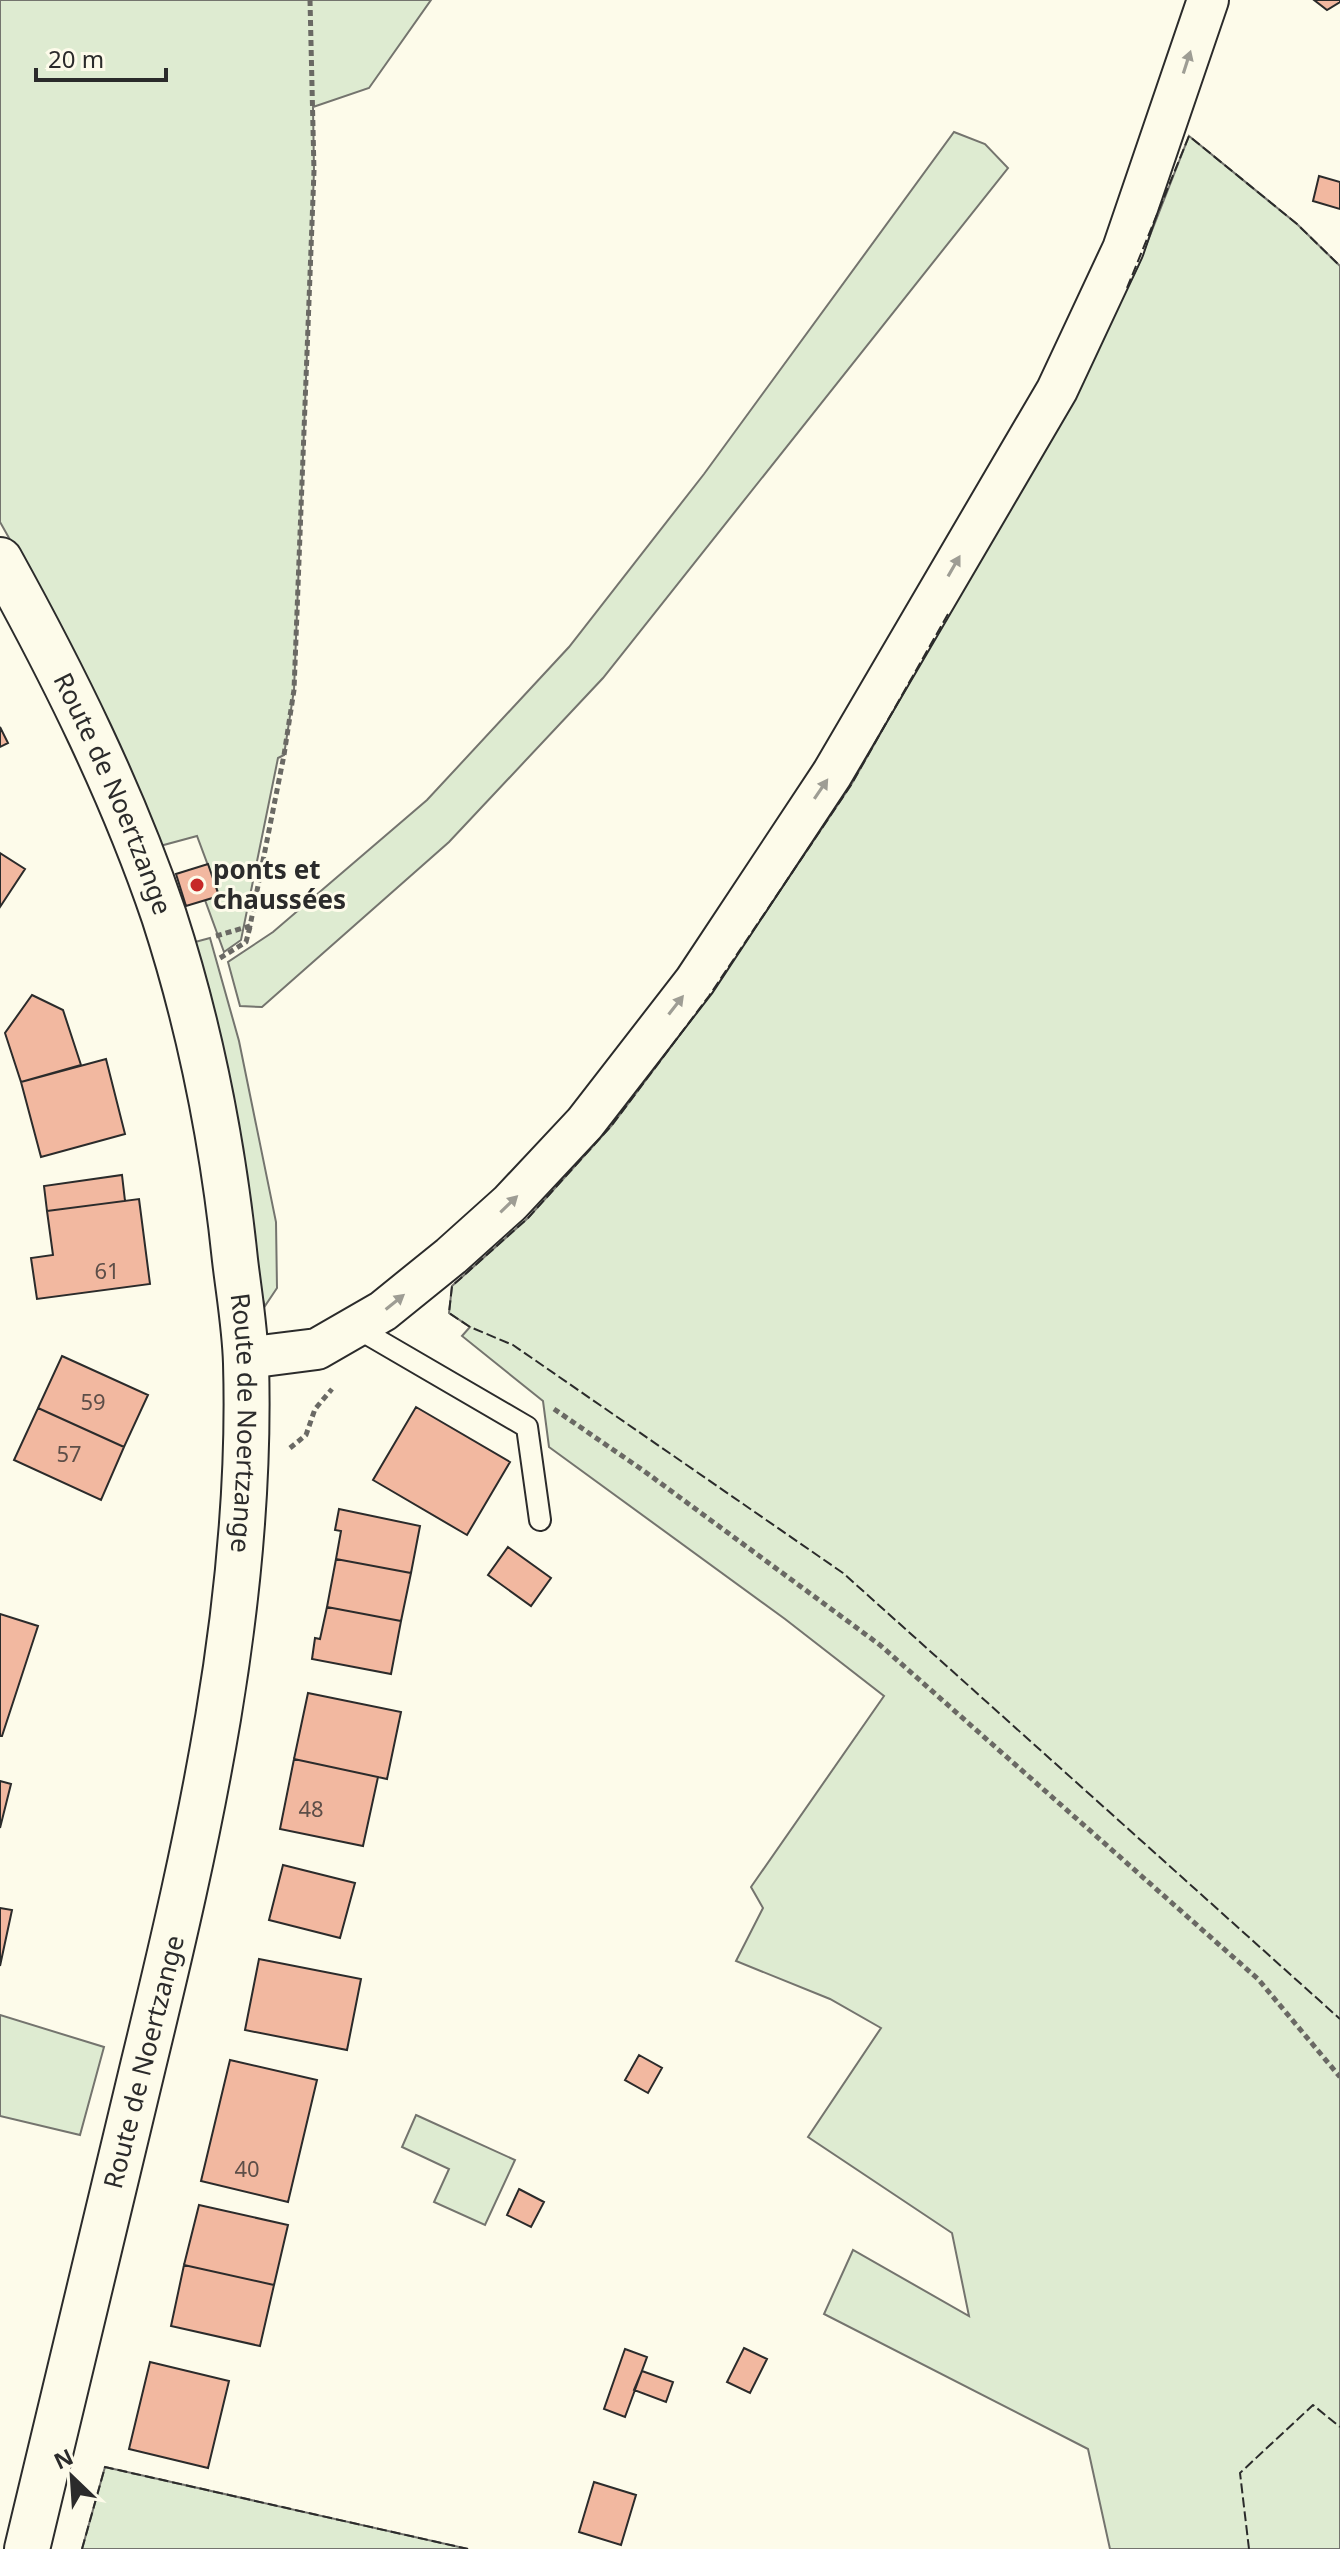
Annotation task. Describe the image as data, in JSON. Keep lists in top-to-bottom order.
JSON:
{
  "streets": {
    "main road": ["Route de Noertzange"]
  },
  "places": ["ponts et chaussées"],
  "house_numbers": [
    "61",
    "59",
    "57",
    "48",
    "40"
  ],
  "scale_bar": "20 m",
  "north": "top left"
}
